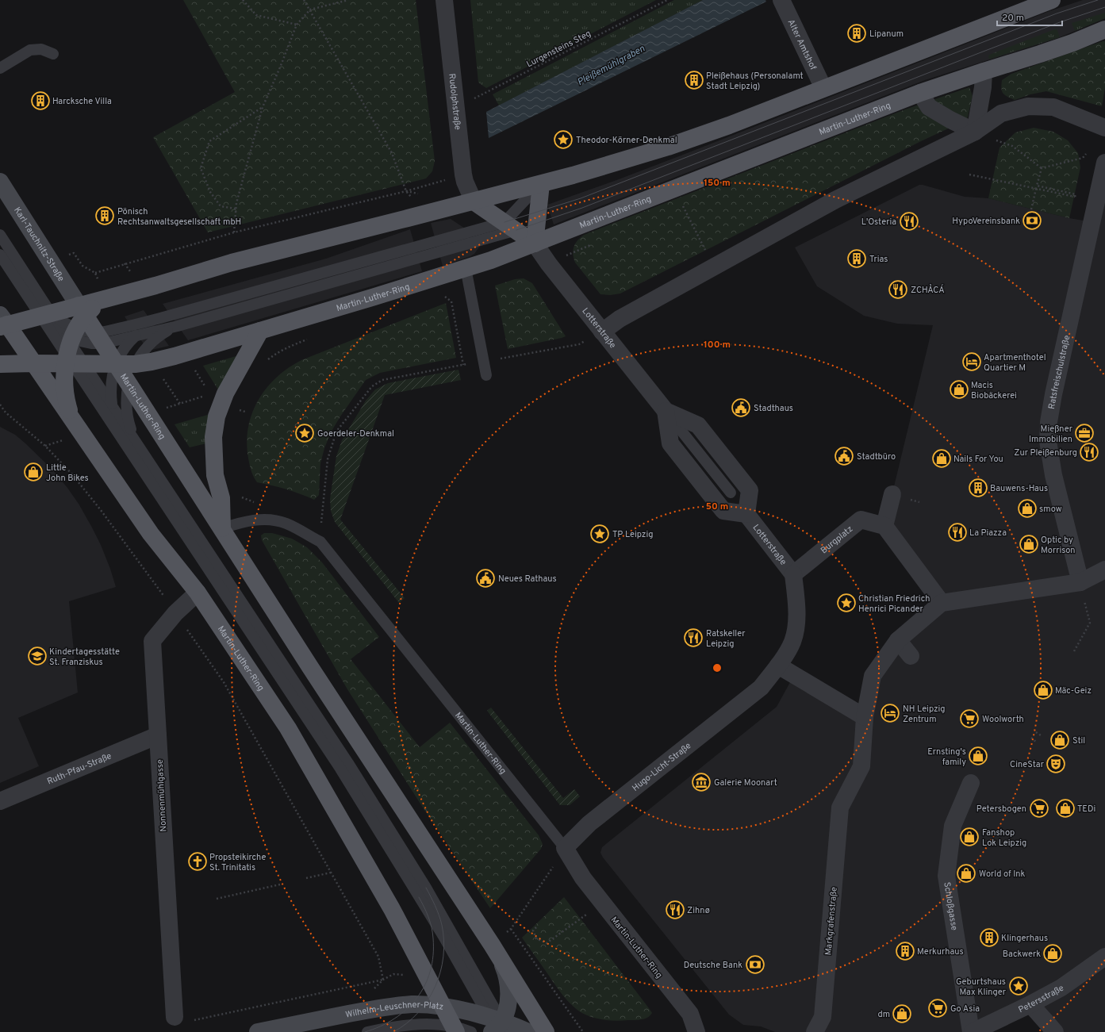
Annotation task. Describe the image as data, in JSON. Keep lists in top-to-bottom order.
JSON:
{
  "streets": {
    "main road": ["Martin-Luther-Ring", "Karl-Tauchnitz-Straße", "Wilhelm-Leuschner-Platz"],
    "street": [
      "Alter Amtshof",
      "Rudolphstraße",
      "Lotterstraße",
      "Ratsfreischulstraße",
      "Burgplatz",
      "Hugo-Licht-Straße",
      "Ruth-Pfau-Straße",
      "Nonnenmühlgasse",
      "Schloßgasse",
      "Markgrafenstraße",
      "Petersstraße"
    ],
    "path": ["Lurgensteins Steg"]
  },
  "crossings": [
    ["Alter Amtshof", "Martin-Luther-Ring"],
    ["Lurgensteins Steg", "Rudolphstraße"],
    ["Rudolphstraße", "Martin-Luther-Ring"],
    ["Martin-Luther-Ring", "Karl-Tauchnitz-Straße"],
    ["Martin-Luther-Ring", "Lotterstraße"],
    ["Martin-Luther-Ring", "Hugo-Licht-Straße"],
    ["Martin-Luther-Ring", "Nonnenmühlgasse"],
    ["Martin-Luther-Ring", "Wilhelm-Leuschner-Platz"],
    ["Lotterstraße", "Burgplatz"],
    ["Ruth-Pfau-Straße", "Nonnenmühlgasse"],
    ["Schloßgasse", "Petersstraße"]
  ],
  "water": ["Pleißemühlgraben"],
  "places": {
    "building": [
      "Lipanum",
      "Pleißehaus (Personalamt Stadt Leipzig)",
      "Harcksche Villa",
      "Pönisch Rechtsanwaltsgesellschaft mbH",
      "Trias",
      "Bauwens-Haus",
      "Klingerhaus",
      "Merkurhaus"
    ],
    "place": [
      "Theodor-Körner-Denkmal",
      "Goerdeler-Denkmal",
      "TP Leipzig",
      "Christian Friedrich Henrici Picander",
      "Geburtshaus Max Klinger"
    ],
    "bank": ["HypoVereinsbank", "Deutsche Bank"],
    "restaurant": [
      "L'Osteria",
      "ZCHẢCÁ",
      "Zur Pleißenburg",
      "La Piazza",
      "Ratskeller Leipzig",
      "Zihnø"
    ],
    "hotel": ["Apartmenthotel Quartier M", "NH Leipzig Zentrum"],
    "shop": [
      "Macis Biobäckerei",
      "Nails For You",
      "Little John Bikes",
      "smow",
      "Optic by Morrison",
      "Mäc-Geiz",
      "Stil",
      "Ernsting's family",
      "TEDi",
      "Fanshop Lok Leipzig",
      "World of Ink",
      "Backwerk",
      "dm"
    ],
    "public building": ["Stadthaus", "Stadtbüro", "Neues Rathaus"],
    "office": ["Mießner Immobilien"],
    "school or university": ["Kindertagesstätte St. Franziskus"],
    "supermarket": ["Woolworth", "Petersbogen", "Go Asia"],
    "theatre": ["CineStar"],
    "museum": ["Galerie Moonart"],
    "church": ["Propsteikirche St. Trinitatis"]
  },
  "scale_bar": "20 m",
  "rings": ["150 m", "100 m", "50 m"]
}
